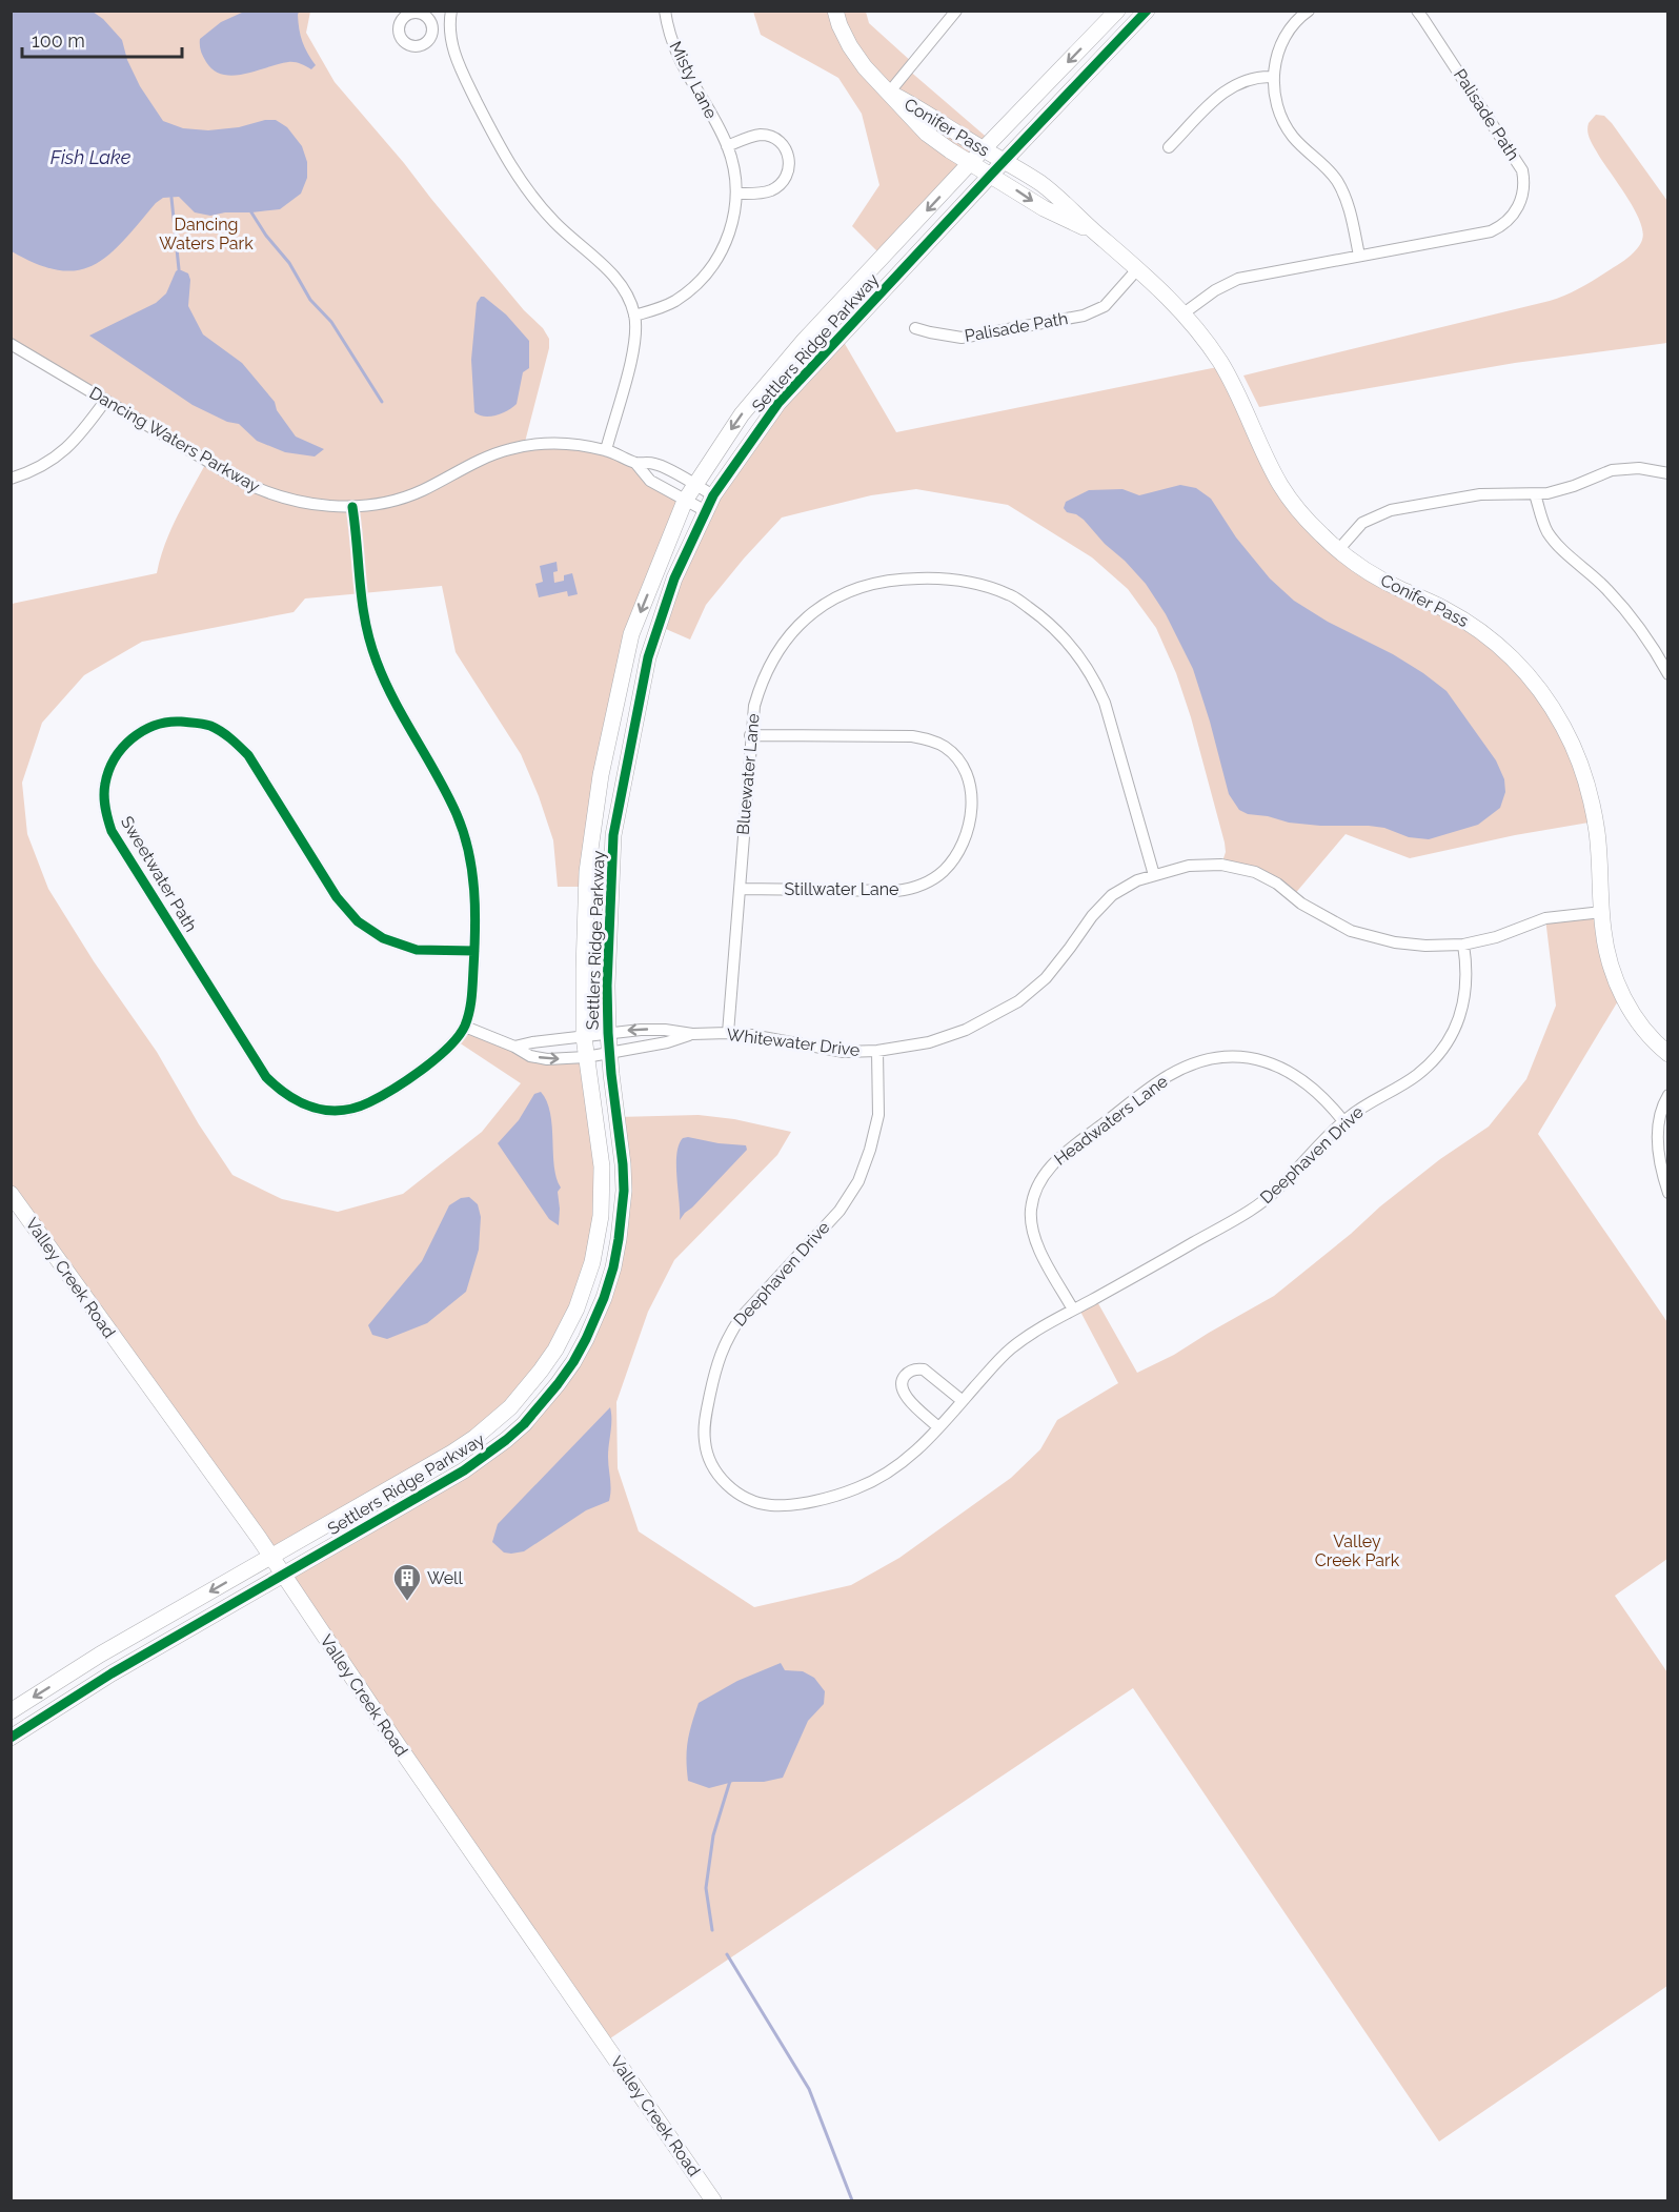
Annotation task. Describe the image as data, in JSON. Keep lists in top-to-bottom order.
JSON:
{
  "streets": {
    "street": [
      "Misty Lane",
      "Palisade Path",
      "Conifer Pass",
      "Settlers Ridge Parkway",
      "Dancing Waters Parkway",
      "Bluewater Lane",
      "Sweetwater Path",
      "Stillwater Lane",
      "Whitewater Drive",
      "Headwaters Lane",
      "Deephaven Drive",
      "Valley Creek Road"
    ]
  },
  "crossings": [
    ["Palisade Path", "Conifer Pass"],
    ["Conifer Pass", "Settlers Ridge Parkway"],
    ["Conifer Pass", "Whitewater Drive"],
    ["Settlers Ridge Parkway", "Dancing Waters Parkway"],
    ["Settlers Ridge Parkway", "Whitewater Drive"],
    ["Settlers Ridge Parkway", "Valley Creek Road"],
    ["Dancing Waters Parkway", "Sweetwater Path"],
    ["Bluewater Lane", "Stillwater Lane"],
    ["Bluewater Lane", "Whitewater Drive"],
    ["Sweetwater Path", "Whitewater Drive"],
    ["Whitewater Drive", "Deephaven Drive"],
    ["Headwaters Lane", "Deephaven Drive"]
  ],
  "water": ["Fish Lake"],
  "parks": ["Dancing Waters Park", "Valley Creek Park"],
  "places": {
    "building": ["Well"]
  },
  "scale_bar": "100 m"
}
